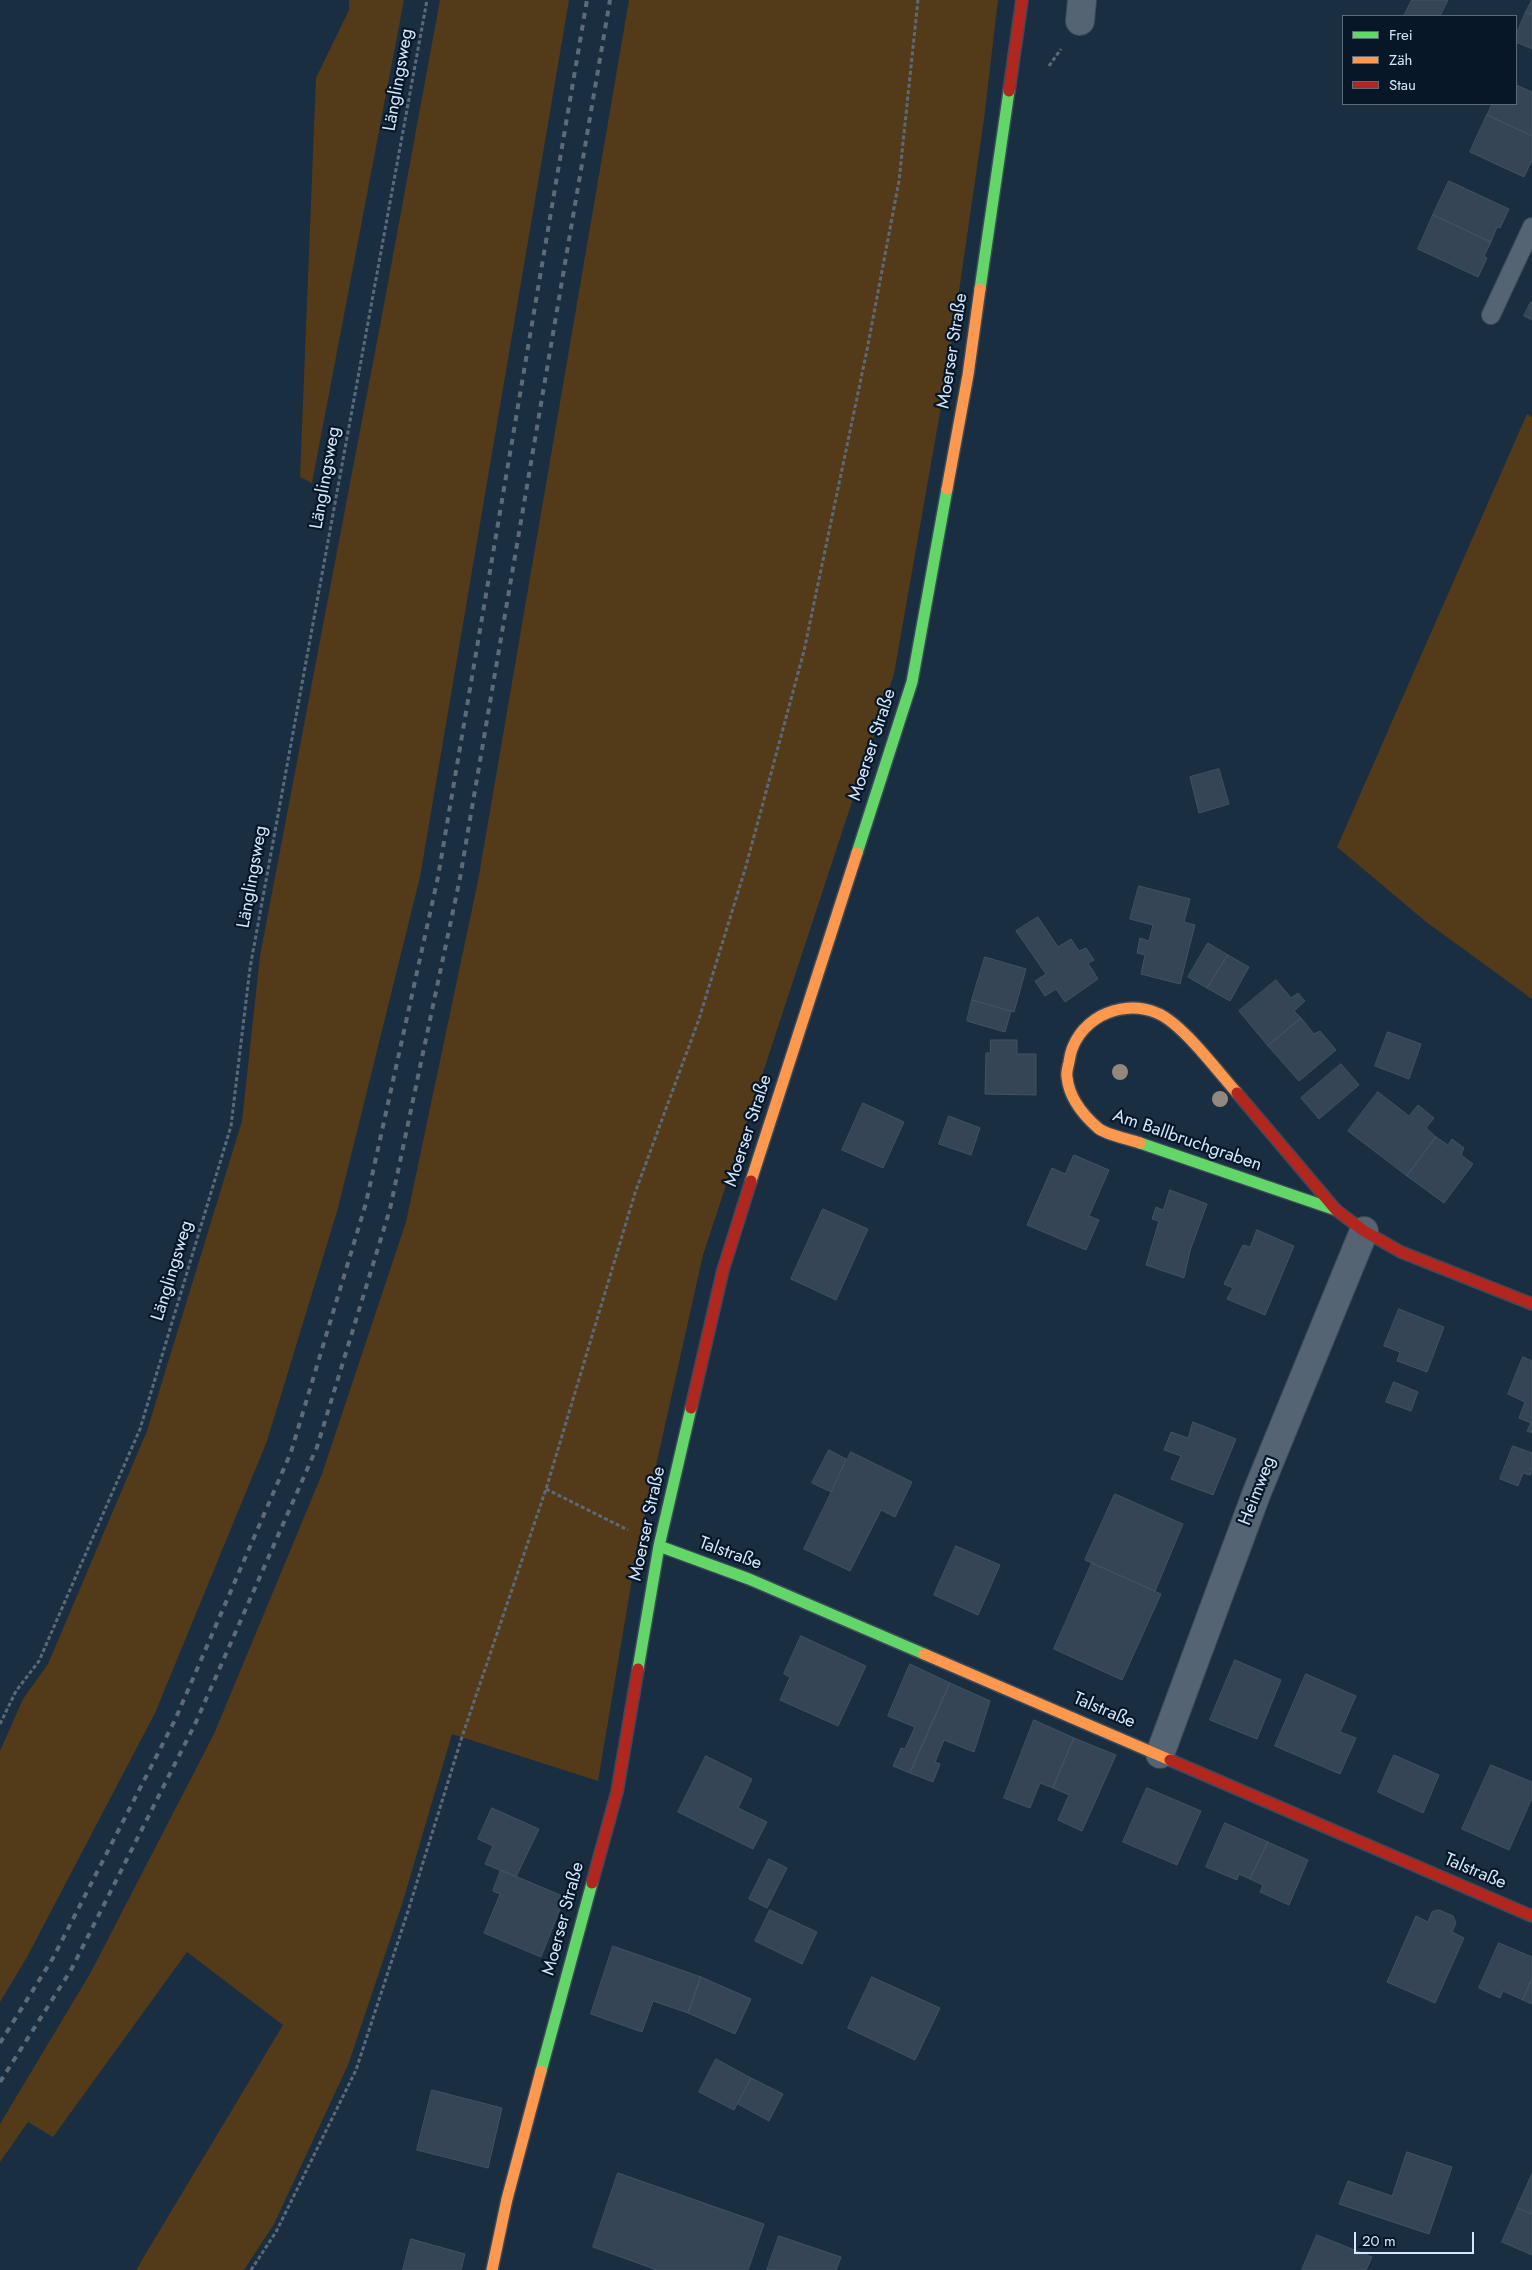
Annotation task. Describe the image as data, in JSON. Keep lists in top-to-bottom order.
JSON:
{
  "streets": {
    "street": [
      "Moerser Straße",
      "Am Ballbruchgraben",
      "Heimweg",
      "Talstraße"
    ],
    "path": ["Länglingsweg"]
  },
  "crossings": [
    ["Moerser Straße", "Talstraße"],
    ["Am Ballbruchgraben", "Heimweg"],
    ["Heimweg", "Talstraße"]
  ],
  "legend": ["Frei", "Zäh", "Stau"],
  "scale_bar": "20 m"
}
